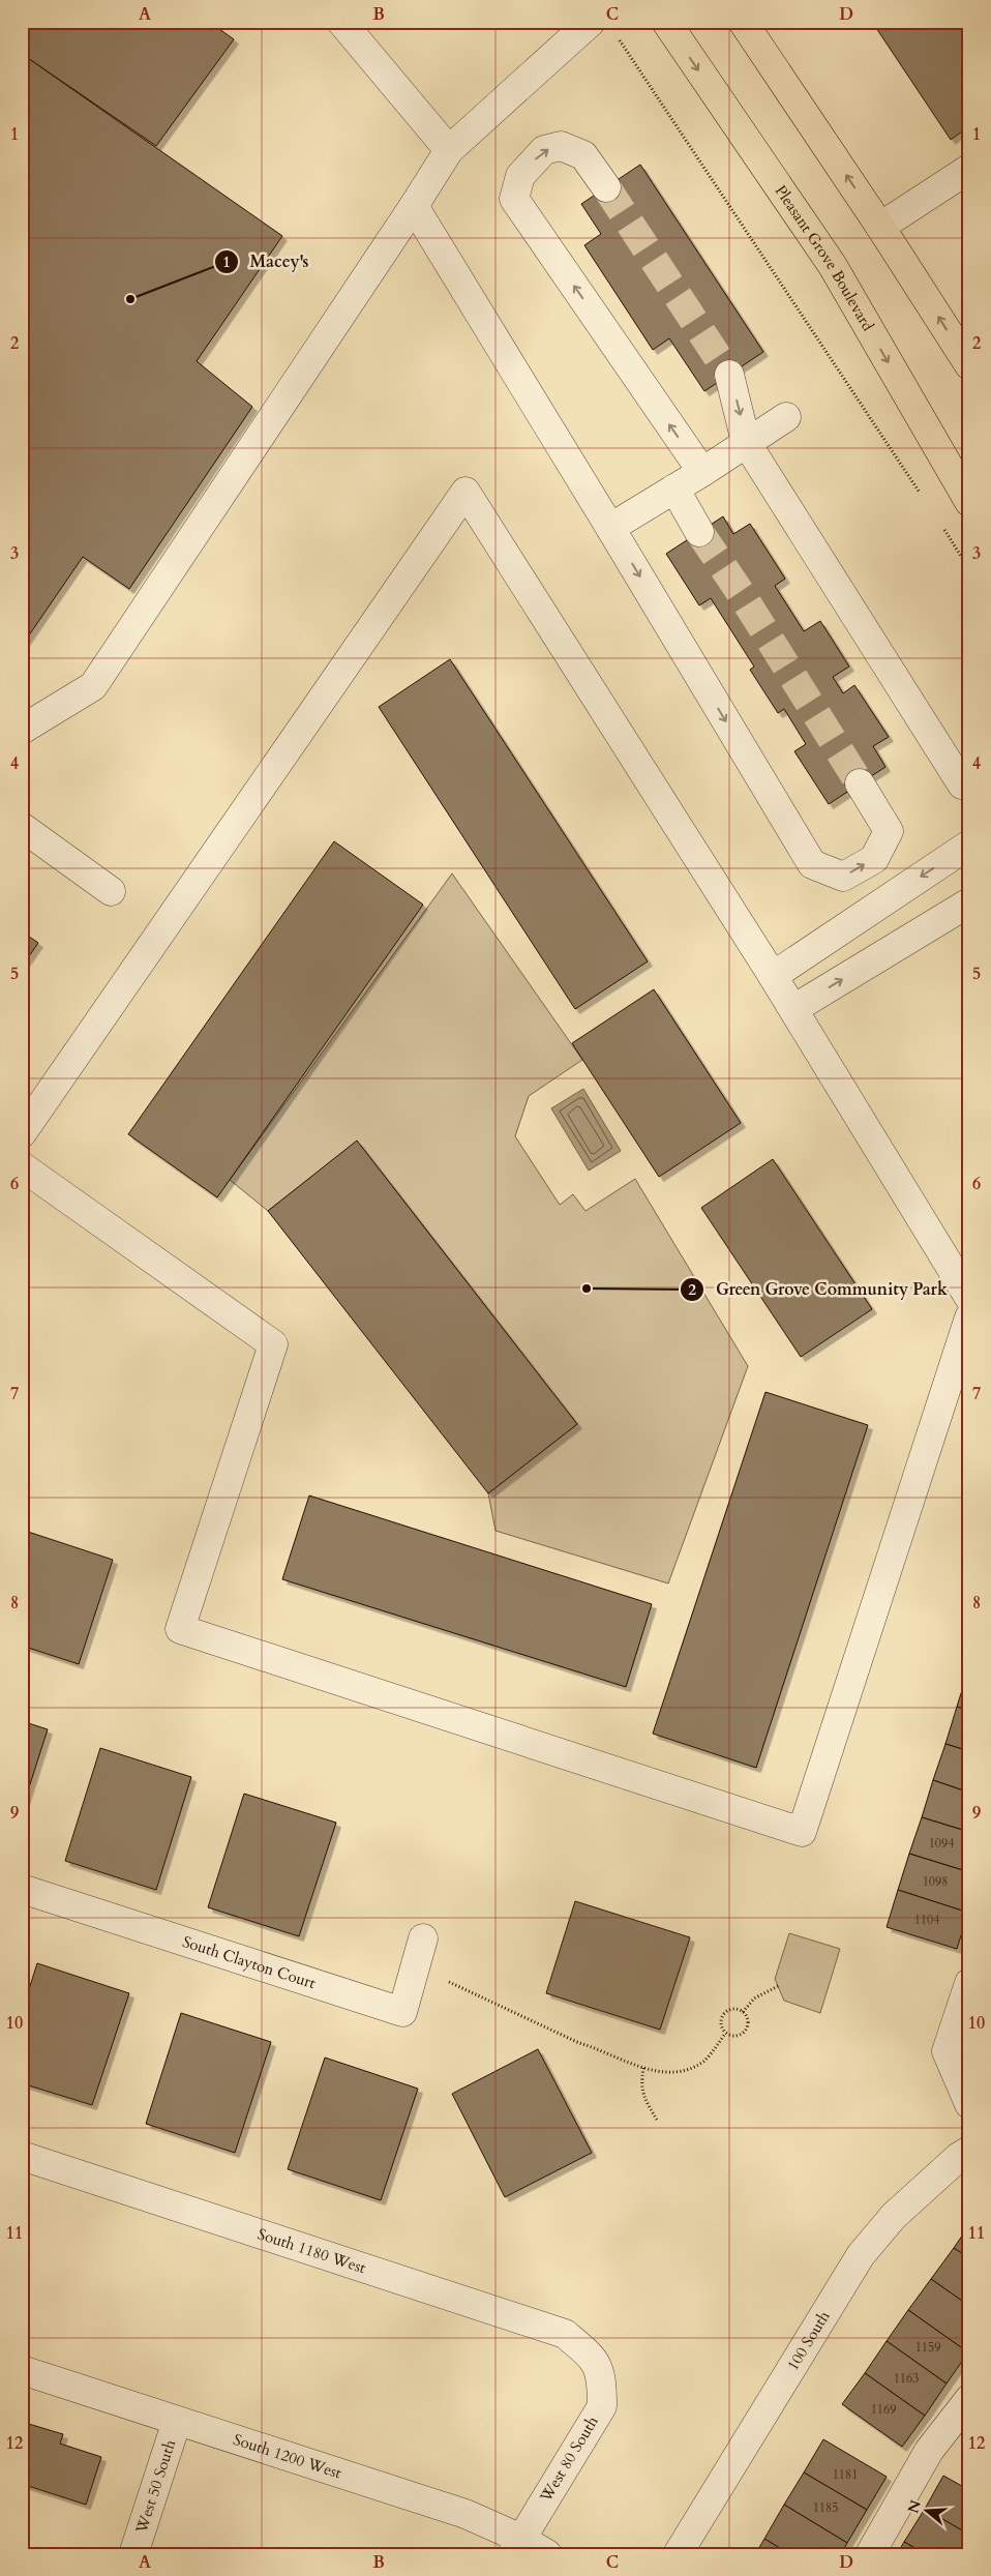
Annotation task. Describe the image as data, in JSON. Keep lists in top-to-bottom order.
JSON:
{
  "streets": {
    "main road": ["Pleasant Grove Boulevard"],
    "street": [
      "South Clayton Court",
      "South 1180 West",
      "100 South",
      "South 1200 West",
      "West 80 South",
      "West 50 South"
    ]
  },
  "crossings": [
    ["South 1180 West", "West 80 South"],
    ["South 1200 West", "West 80 South"],
    ["South 1200 West", "West 50 South"]
  ],
  "places": ["Macey's", "Green Grove Community Park"],
  "house_numbers": [
    "1094",
    "1098",
    "1104",
    "1159",
    "1163",
    "1169",
    "1181",
    "1185"
  ],
  "north": "left",
  "grid": {
    "columns": [
      "A",
      "B",
      "C",
      "D"
    ],
    "rows": [
      "1",
      "2",
      "3",
      "4",
      "5",
      "6",
      "7",
      "8",
      "9",
      "10",
      "11",
      "12"
    ]
  }
}
